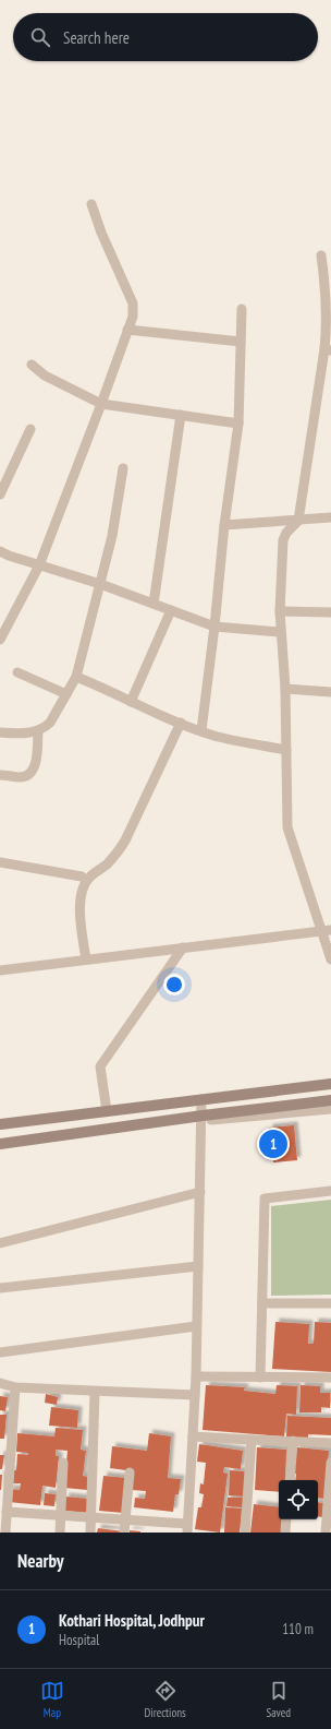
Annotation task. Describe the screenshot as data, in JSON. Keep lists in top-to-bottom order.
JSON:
{
  "page": {
    "search": "Search here",
    "pins": "1",
    "heading": "Nearby",
    "list": [
      {
        "mark": "1",
        "name": "Kothari Hospital, Jodhpur",
        "note": "Hospital",
        "value": "110 m"
      }
    ],
    "nav": ["Map", "Directions", "Saved"]
  }
}
